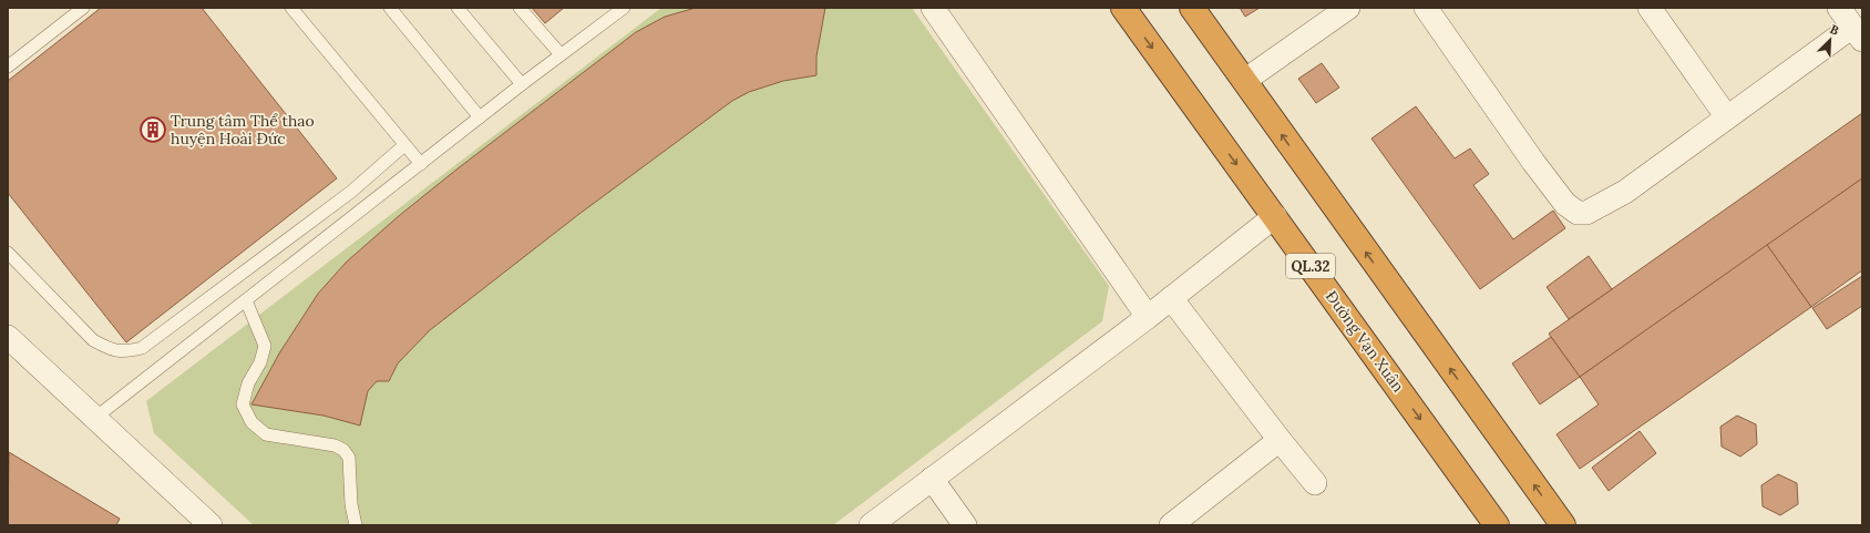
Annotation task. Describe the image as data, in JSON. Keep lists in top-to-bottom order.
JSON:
{
  "streets": {
    "highway": ["QL.32", "Đường Vạn Xuân"]
  },
  "places": {
    "building": ["Trung tâm Thể thao huyện Hoài Đức"]
  },
  "north": "top right"
}
